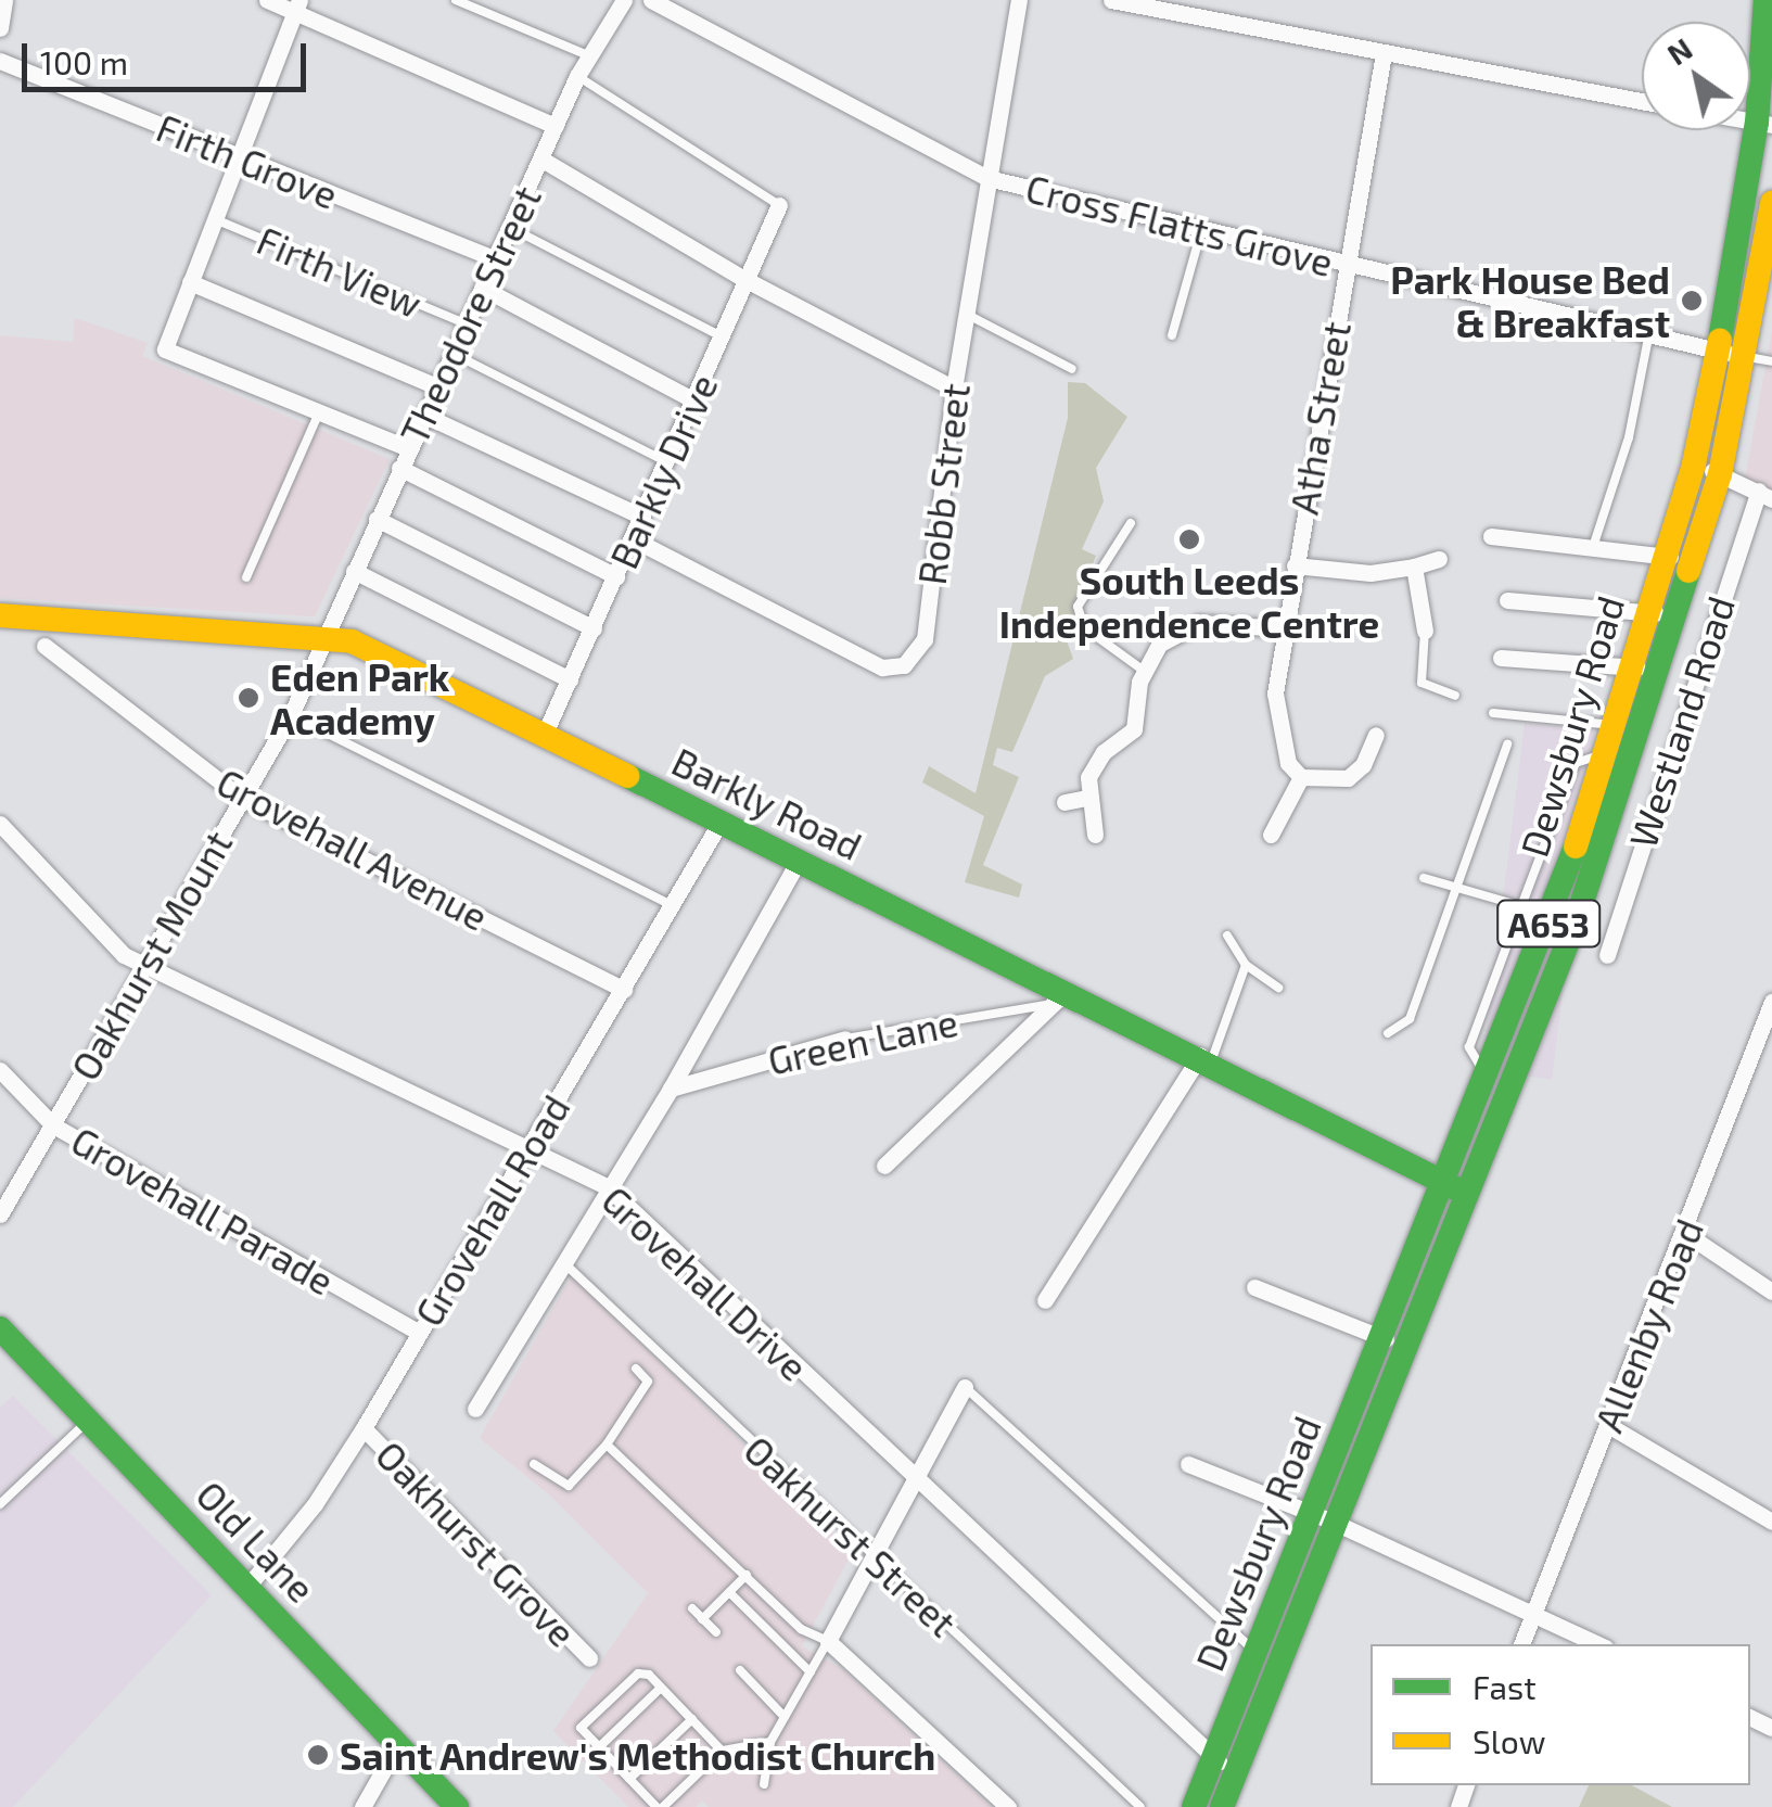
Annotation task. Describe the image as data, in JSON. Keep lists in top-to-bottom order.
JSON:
{
  "streets": {
    "main road": [
      "Dewsbury Road",
      "Barkly Road",
      "A653",
      "Old Lane"
    ],
    "street": [
      "Firth Grove",
      "Cross Flatts Grove",
      "Theodore Street",
      "Atha Street",
      "Barkly Drive",
      "Robb Street",
      "Westland Road",
      "Grovehall Avenue",
      "Oakhurst Mount",
      "Green Lane",
      "Grovehall Parade",
      "Grovehall Road",
      "Grovehall Drive",
      "Allenby Road",
      "Oakhurst Grove"
    ],
    "lane": ["Firth View", "Oakhurst Street"]
  },
  "crossings": [
    ["Firth Grove", "Theodore Street"],
    ["Cross Flatts Grove", "Atha Street"],
    ["Cross Flatts Grove", "Robb Street"],
    ["Cross Flatts Grove", "Dewsbury Road"],
    ["Firth View", "Theodore Street"],
    ["Theodore Street", "Barkly Road"],
    ["Theodore Street", "Oakhurst Mount"],
    ["Barkly Drive", "Robb Street"],
    ["Barkly Drive", "Barkly Road"],
    ["Westland Road", "Dewsbury Road"],
    ["Dewsbury Road", "Barkly Road"],
    ["Dewsbury Road", "Grovehall Drive"],
    ["Barkly Road", "Oakhurst Mount"],
    ["Barkly Road", "Green Lane"],
    ["Barkly Road", "Grovehall Road"],
    ["Grovehall Avenue", "Oakhurst Mount"],
    ["Grovehall Avenue", "Grovehall Road"],
    ["Oakhurst Mount", "Grovehall Parade"],
    ["Oakhurst Mount", "Grovehall Drive"],
    ["Green Lane", "Grovehall Drive"],
    ["Green Lane", "Oakhurst Street"],
    ["Grovehall Parade", "Grovehall Road"],
    ["Grovehall Road", "Grovehall Drive"],
    ["Grovehall Road", "Old Lane"],
    ["Grovehall Road", "Oakhurst Grove"]
  ],
  "places": [
    "Park House Bed & Breakfast",
    "South Leeds Independence Centre",
    "Eden Park Academy",
    "Saint Andrew's Methodist Church"
  ],
  "legend": ["Fast", "Slow"],
  "scale_bar": "100 m",
  "north": "top left"
}
